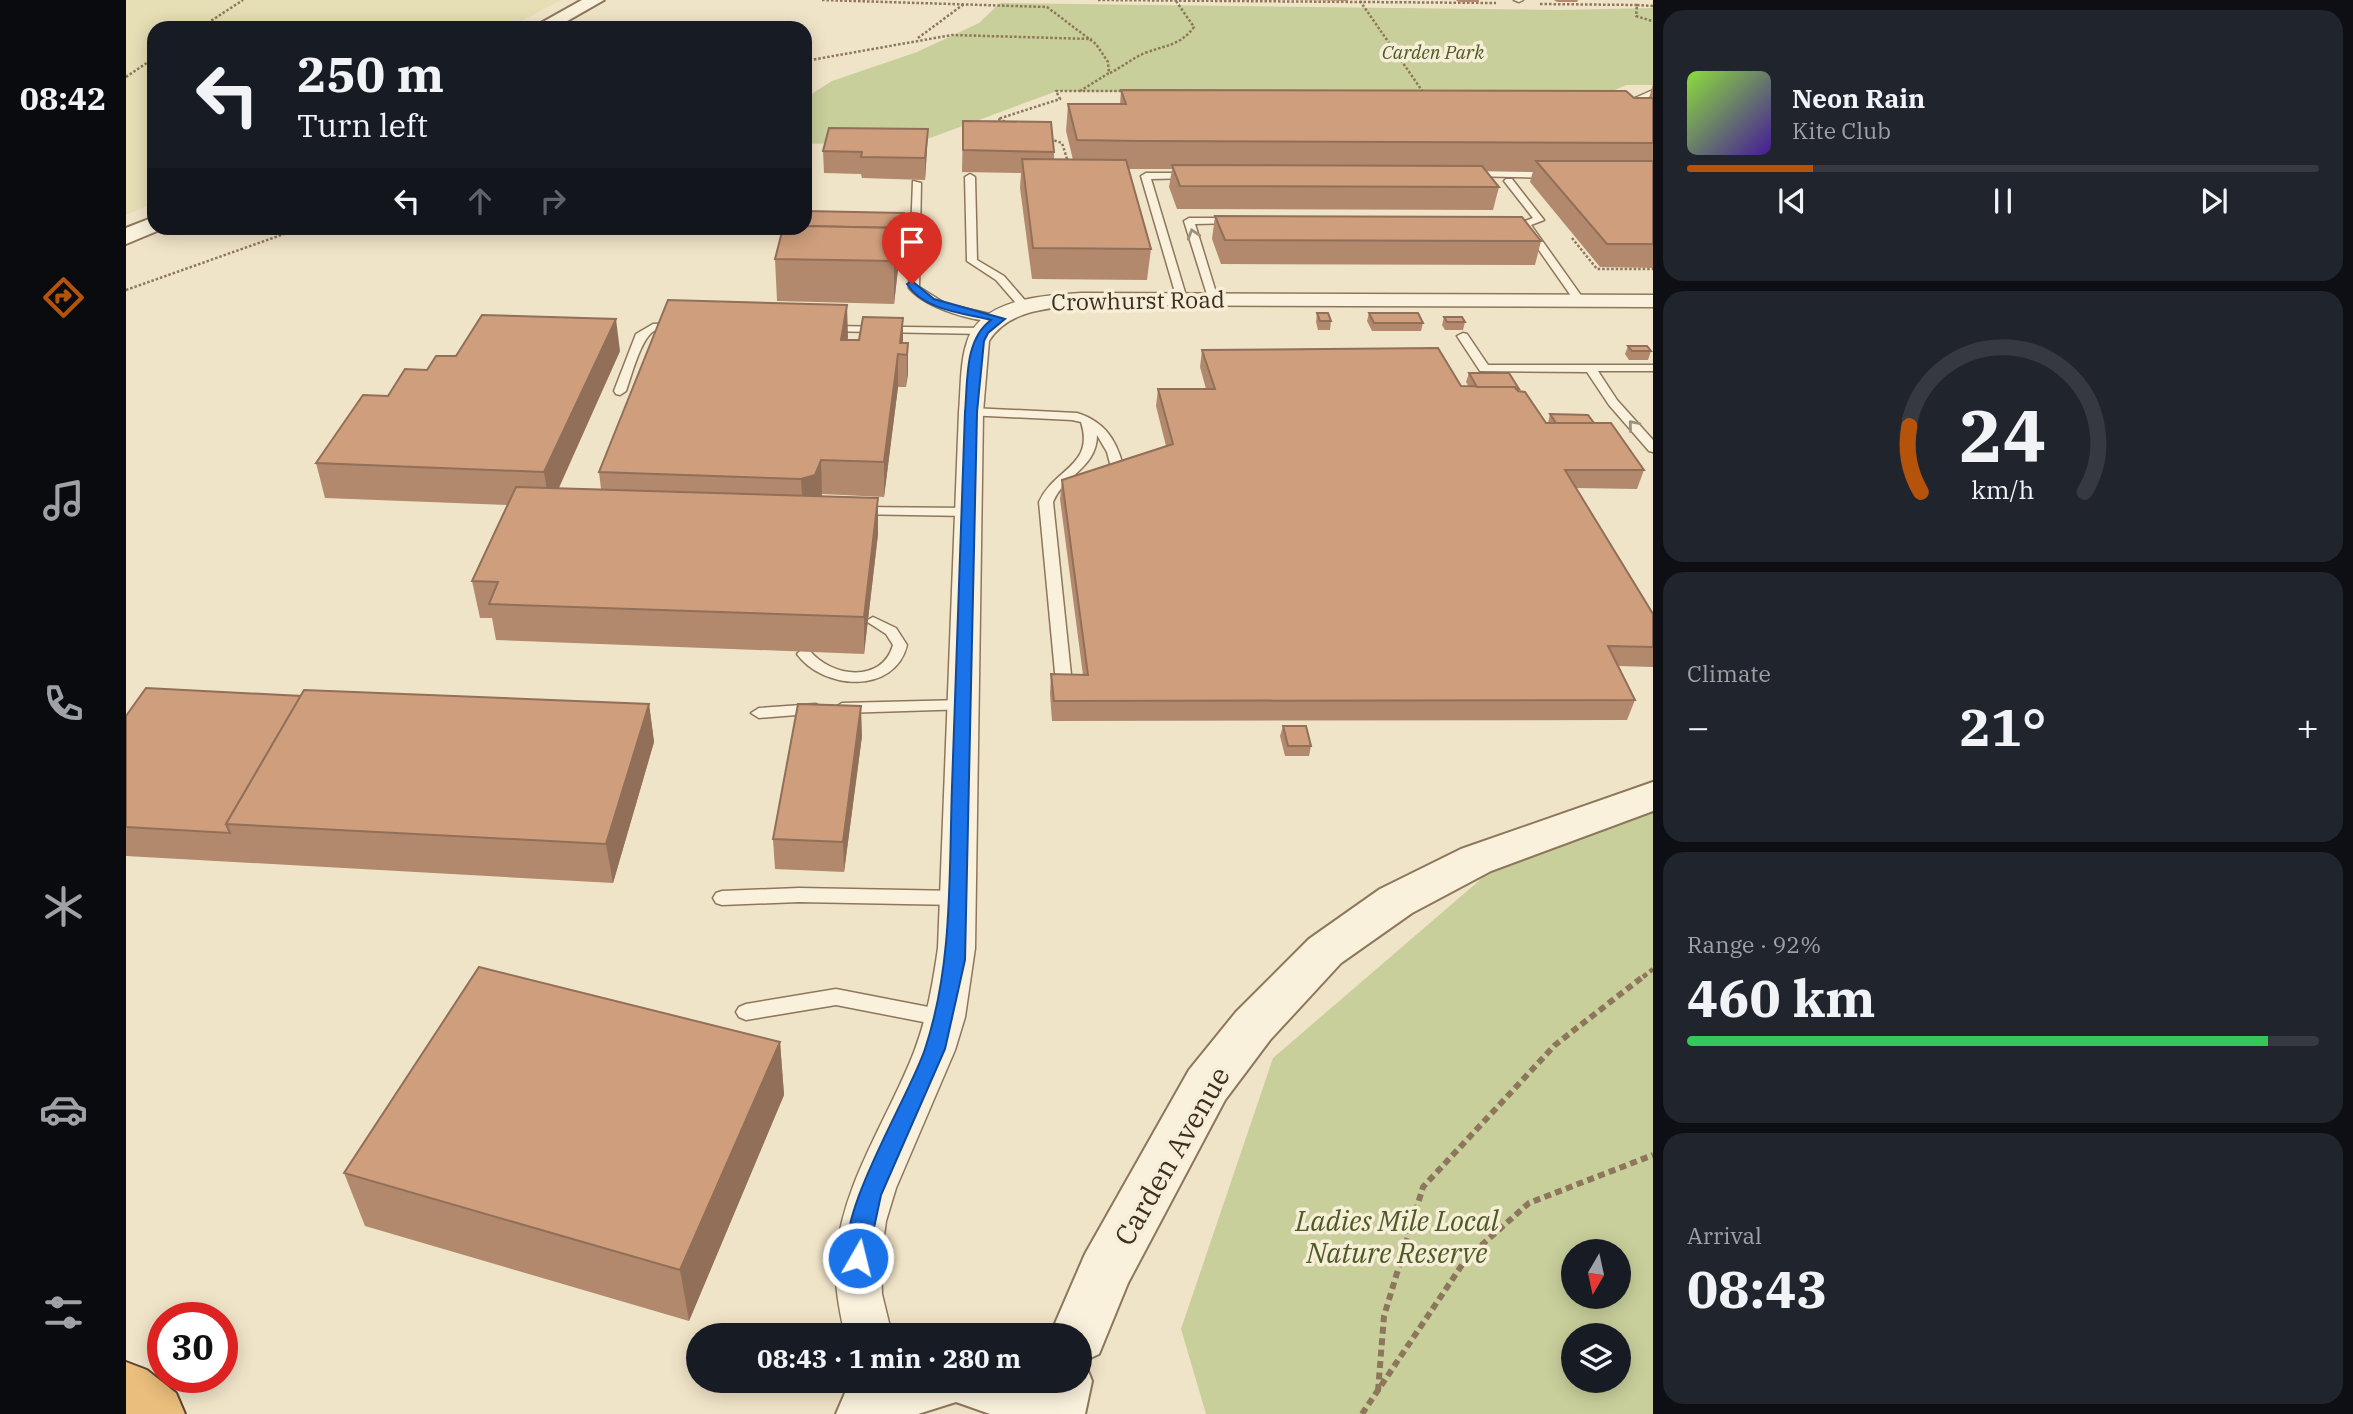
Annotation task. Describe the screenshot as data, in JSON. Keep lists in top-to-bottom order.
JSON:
{
  "streets": {
    "street": ["Crowhurst Road", "Carden Avenue"]
  },
  "parks": ["Carden Park", "Ladies Mile Local Nature Reserve"],
  "north": "bottom",
  "page": {
    "tabs": "08:42",
    "turn": ["250 m", "Turn left"],
    "song": ["Neon Rain", "Kite Club"],
    "tile": [
      "Climate",
      ["Range · 92%", "460 km"],
      ["Arrival", "08:43"]
    ],
    "heat": ["−", "21°", "+"],
    "limit": "30",
    "trip": "08:43 · 1 min · 280 m",
    "gauge": ["24", "km/h"]
  }
}
